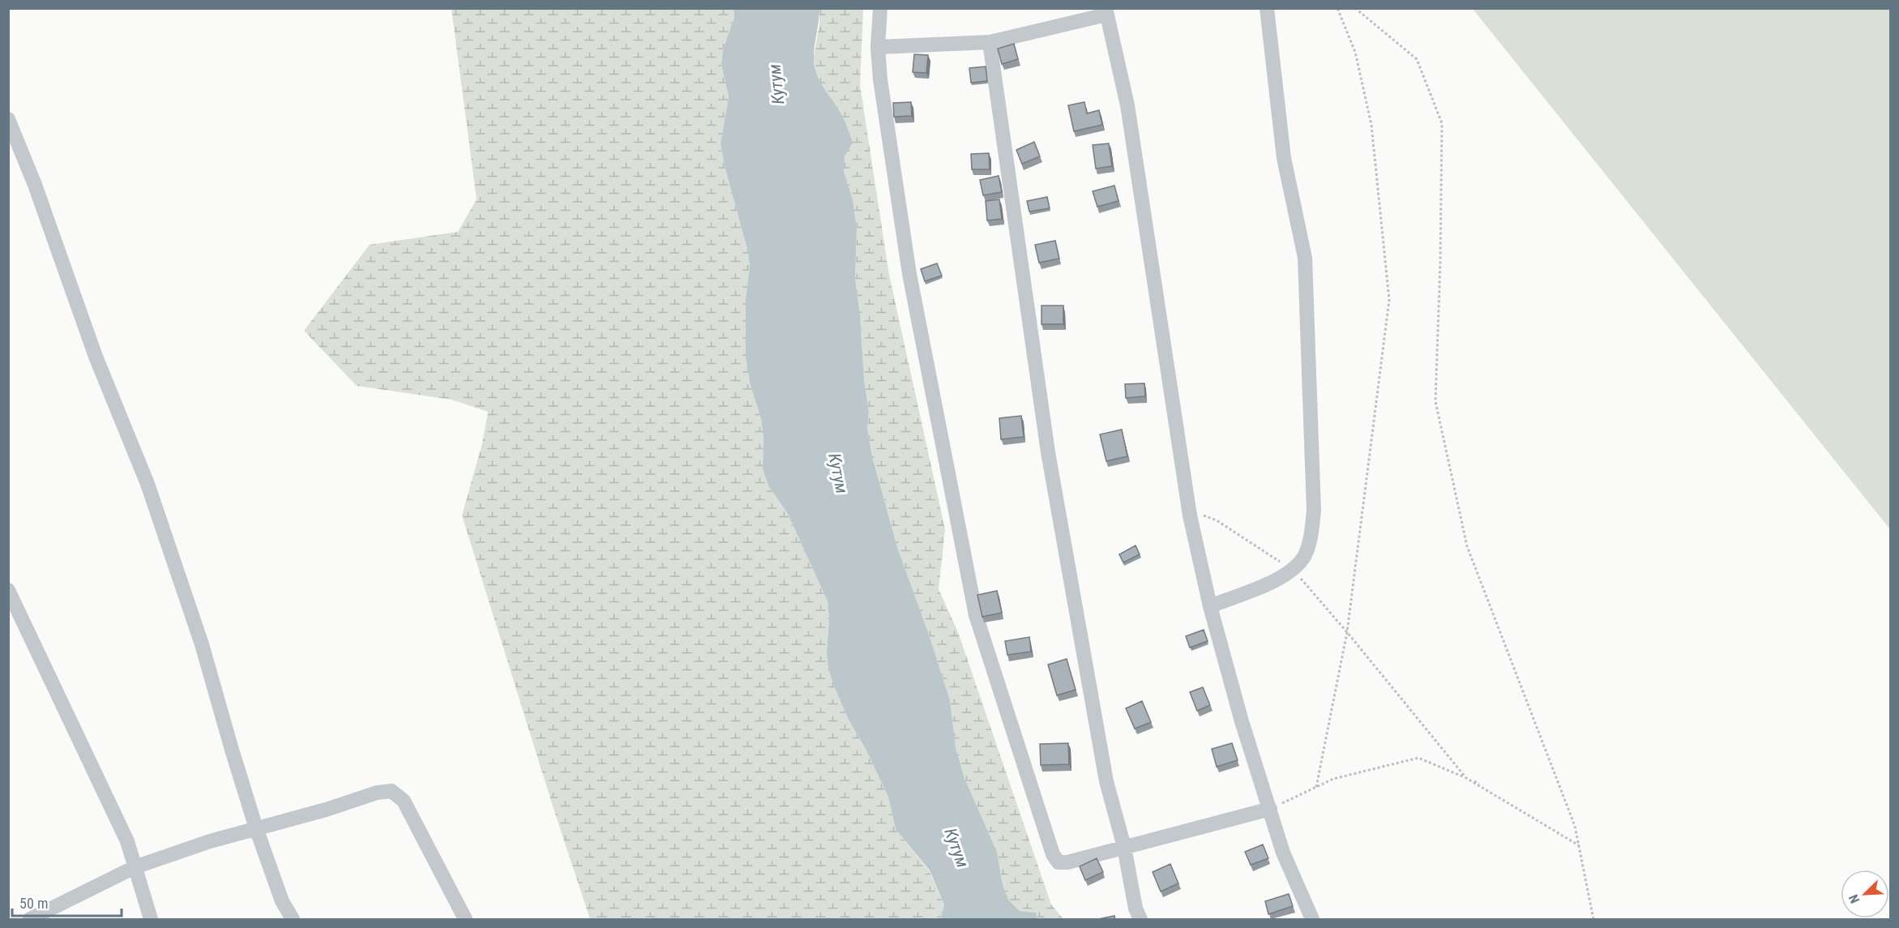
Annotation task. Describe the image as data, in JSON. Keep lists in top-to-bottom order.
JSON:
{
  "water": ["Кутум"],
  "scale_bar": "50 m",
  "north": "bottom left"
}
